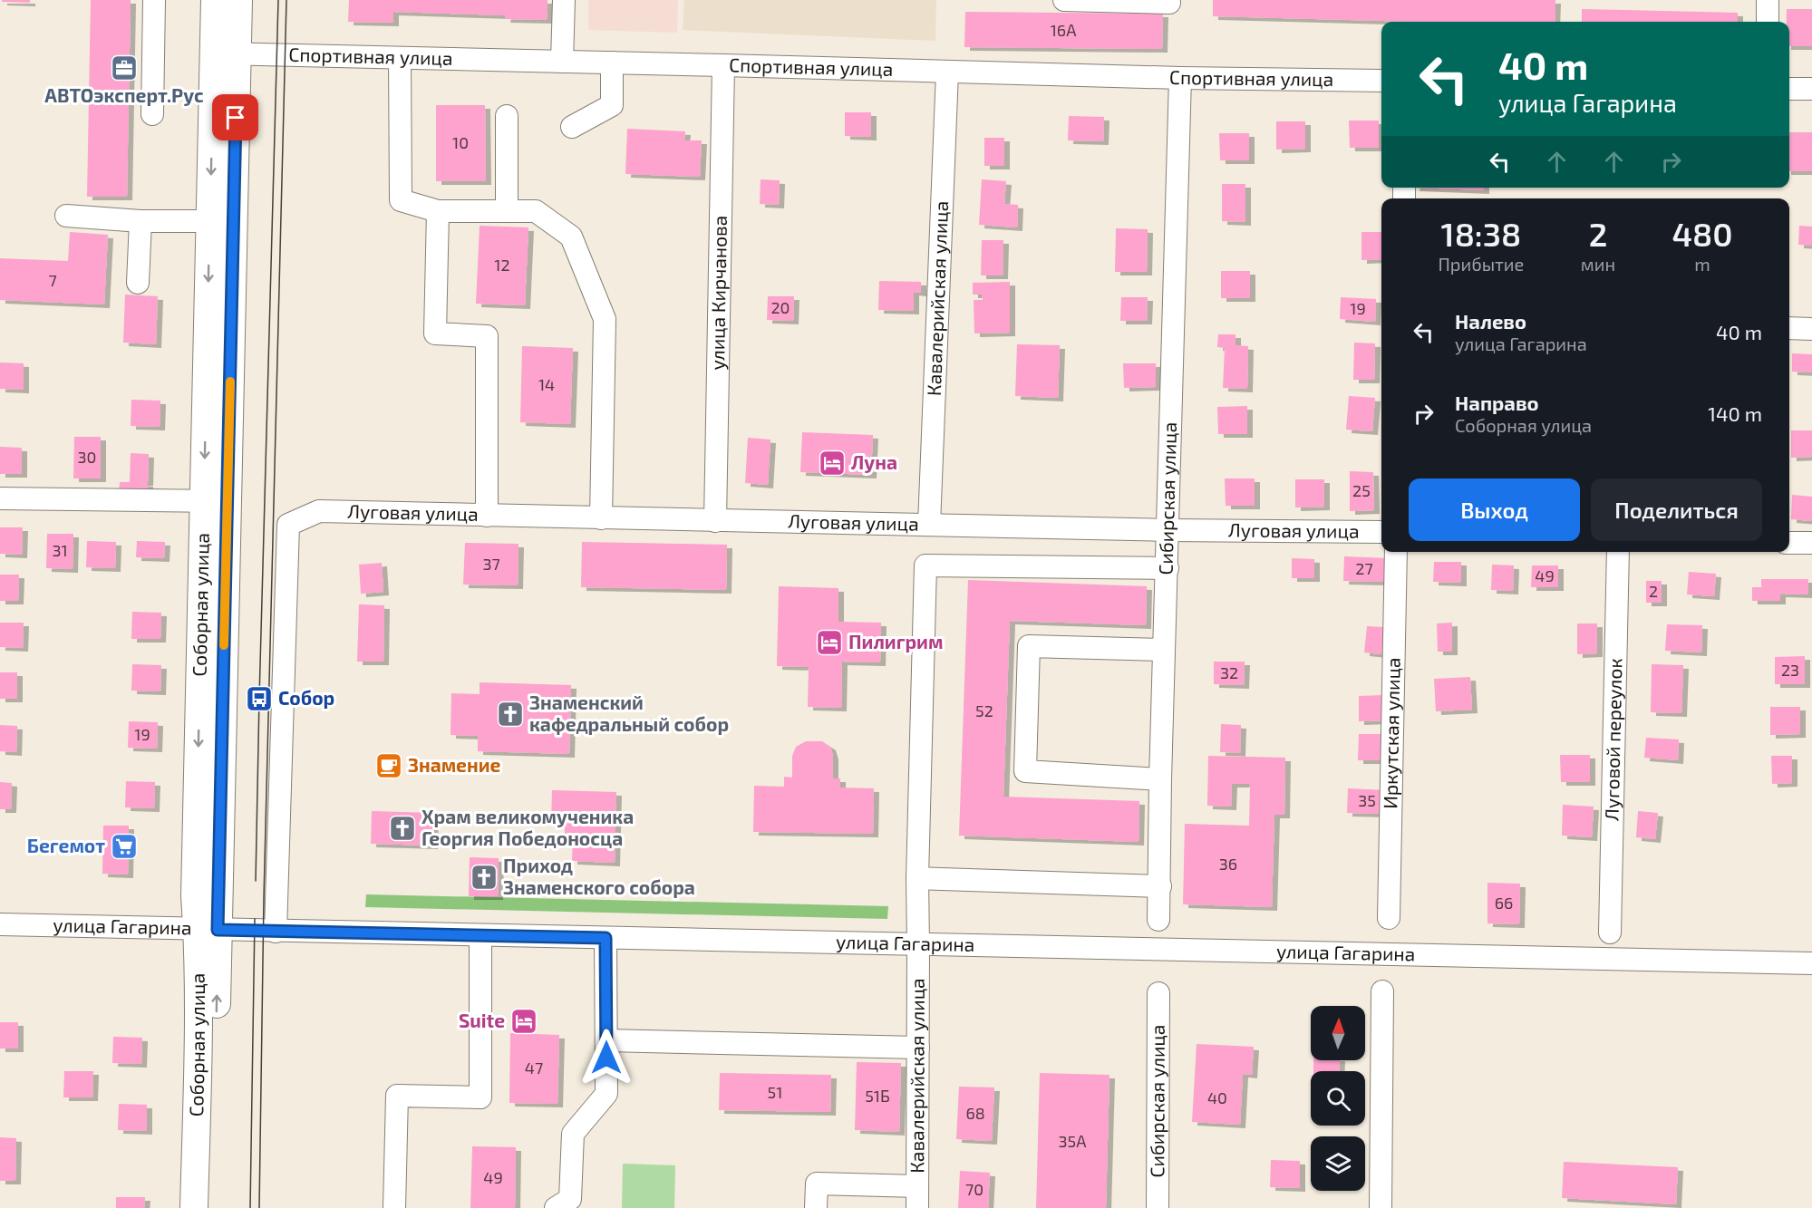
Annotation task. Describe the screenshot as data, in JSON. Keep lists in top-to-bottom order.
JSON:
{
  "streets": {
    "main road": ["Соборная улица"],
    "street": [
      "Спортивная улица",
      "улица Кирчанова",
      "Кавалерийская улица",
      "Сибирская улица",
      "Луговая улица",
      "Иркутская улица",
      "Луговой переулок",
      "улица Гагарина"
    ]
  },
  "crossings": [
    ["Спортивная улица", "улица Кирчанова"],
    ["Спортивная улица", "Кавалерийская улица"],
    ["Спортивная улица", "Сибирская улица"],
    ["Спортивная улица", "Соборная улица"],
    ["улица Кирчанова", "Луговая улица"],
    ["Кавалерийская улица", "Сибирская улица"],
    ["Кавалерийская улица", "Луговая улица"],
    ["Кавалерийская улица", "улица Гагарина"],
    ["Сибирская улица", "Луговая улица"],
    ["Луговая улица", "улица Гагарина"],
    ["Соборная улица", "улица Гагарина"]
  ],
  "places": {
    "office": ["АВТОэксперт.Рус"],
    "hotel": ["Луна", "Пилигрим", "Suite"],
    "bus stop": ["Собор"],
    "church": ["Знаменский кафедральный собор", "Храм великомученика Георгия Победоносца", "Приход Знаменского собора"],
    "cafe": ["Знамение"],
    "supermarket": ["Бегемот"]
  },
  "house_numbers": [
    "16А",
    "10",
    "12",
    "7",
    "20",
    "19",
    "14",
    "30",
    "25",
    "31",
    "37",
    "27",
    "49",
    "2",
    "23",
    "32",
    "52",
    "19",
    "35",
    "36",
    "66",
    "47",
    "51",
    "51Б",
    "40",
    "68",
    "35А",
    "49",
    "70"
  ],
  "north": "top",
  "page": {
    "turn": ["40 m", "улица Гагарина"],
    "eta": [
      "18:38",
      "Прибытие",
      "2",
      "мин",
      "480",
      "m"
    ],
    "list": [
      {
        "name": "Налево",
        "note": "улица Гагарина",
        "value": "40 m"
      },
      {
        "name": "Направо",
        "note": "Соборная улица",
        "value": "140 m"
      }
    ],
    "buttons": ["Выход", "Поделиться"]
  }
}
